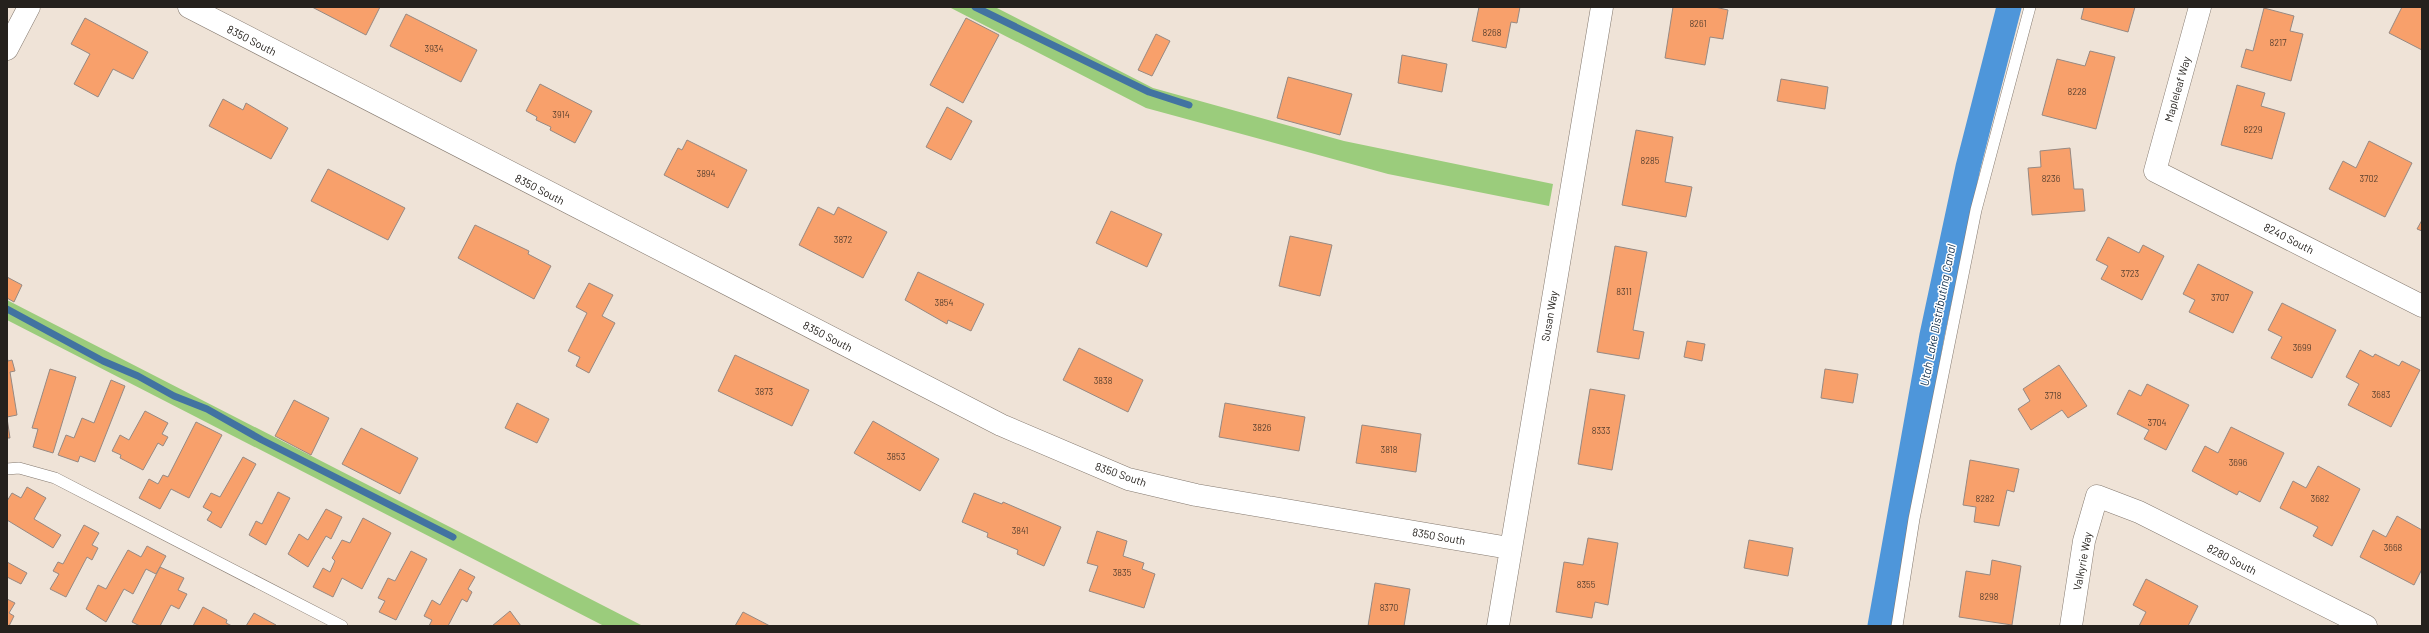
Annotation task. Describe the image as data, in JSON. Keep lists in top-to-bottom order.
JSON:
{
  "streets": {
    "street": [
      "8350 South",
      "Mapleleaf Way",
      "8240 South",
      "Susan Way",
      "8280 South",
      "Valkyrie Way"
    ]
  },
  "crossings": [
    ["8350 South", "Susan Way"],
    ["Mapleleaf Way", "8240 South"],
    ["8280 South", "Valkyrie Way"]
  ],
  "water": ["Utah Lake Distributing Canal"],
  "house_numbers": [
    "8261",
    "8268",
    "8217",
    "3934",
    "8228",
    "3914",
    "8229",
    "8285",
    "3894",
    "8236",
    "3702",
    "3872",
    "3723",
    "8311",
    "3707",
    "3854",
    "3699",
    "3838",
    "3873",
    "3683",
    "3718",
    "3704",
    "3826",
    "8333",
    "3818",
    "3853",
    "3696",
    "8282",
    "3682",
    "3841",
    "3668",
    "3835",
    "8355",
    "8298",
    "8370"
  ]
}
